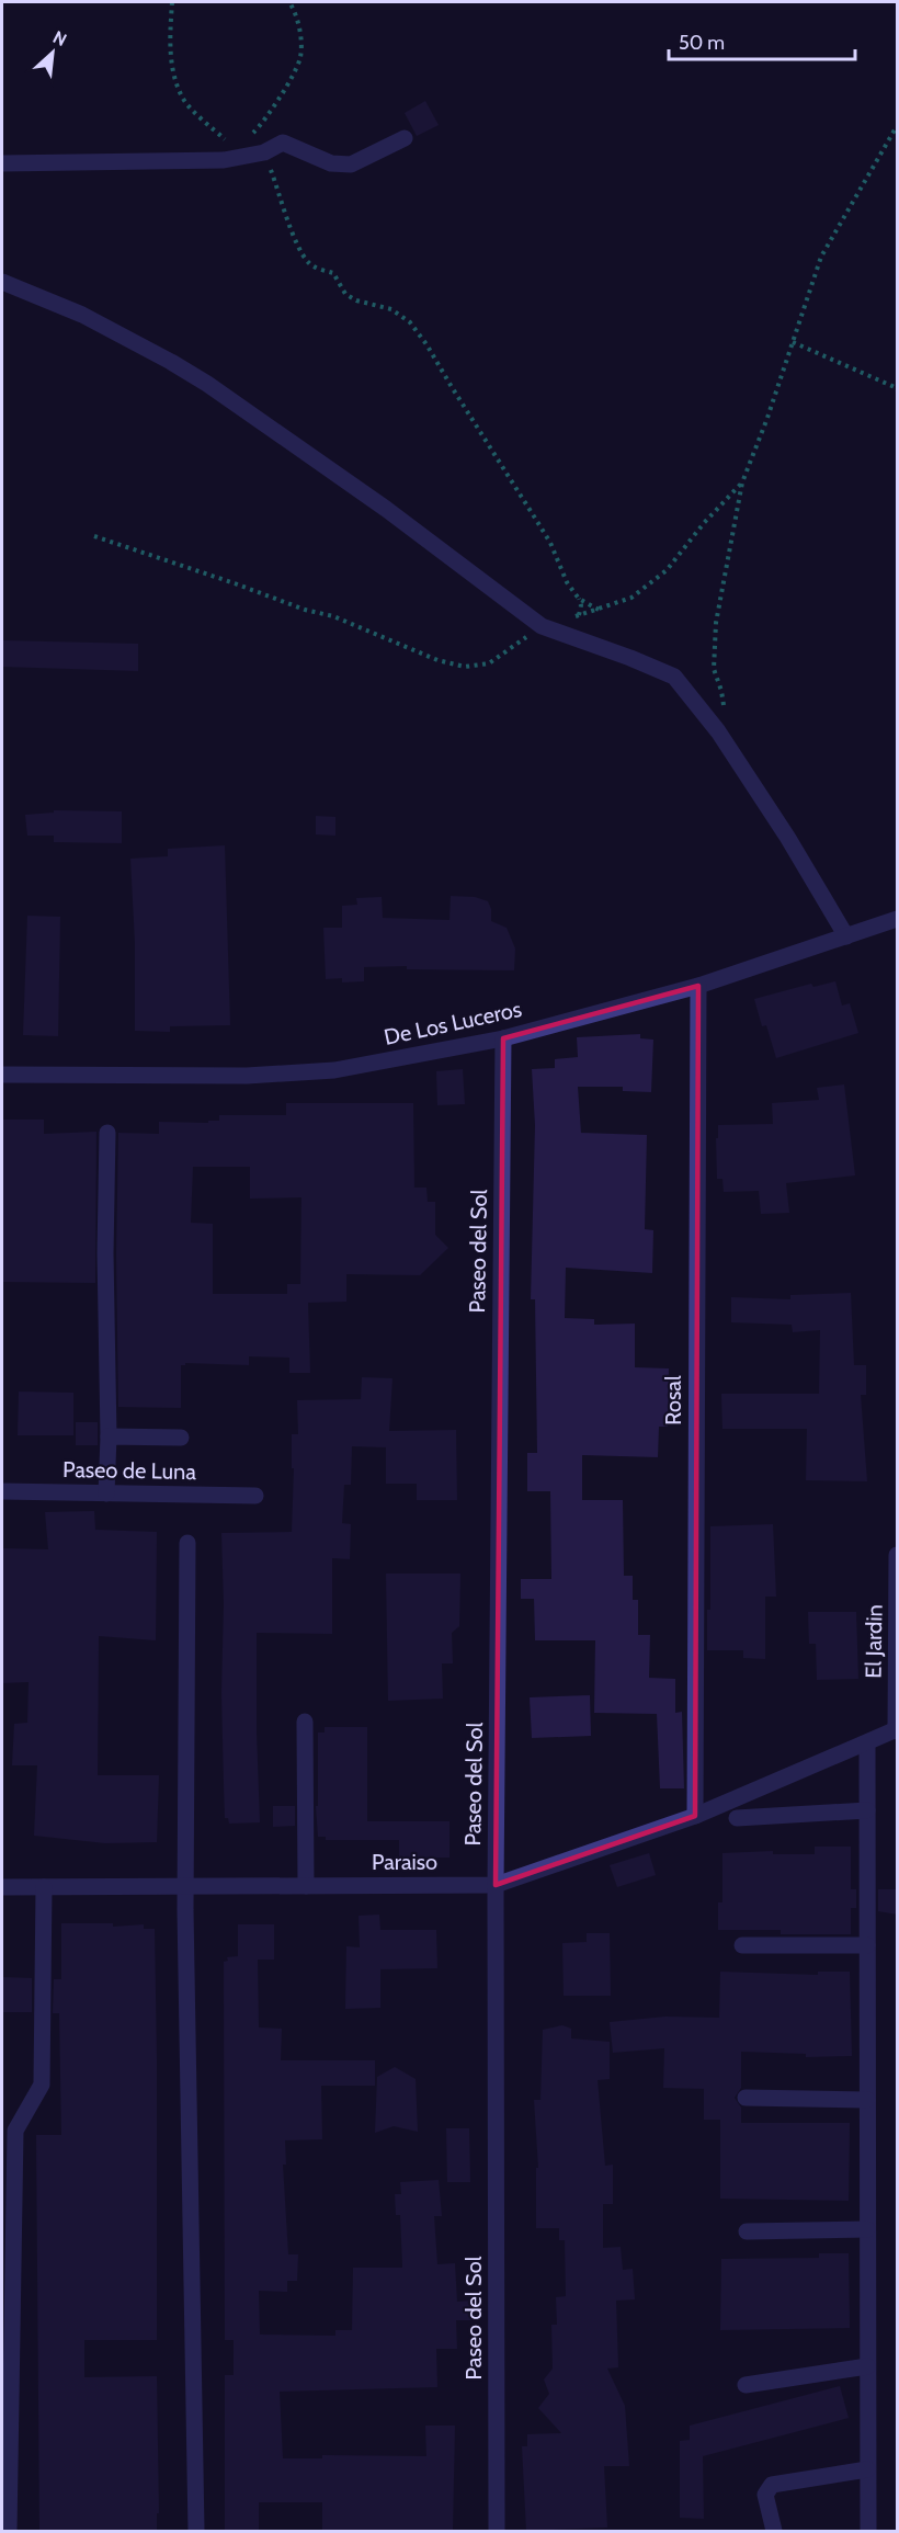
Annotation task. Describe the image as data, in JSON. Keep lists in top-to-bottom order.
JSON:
{
  "streets": {
    "street": [
      "De Los Luceros",
      "Paseo del Sol",
      "Rosal",
      "Paseo de Luna",
      "El Jardin",
      "Paraiso"
    ]
  },
  "crossings": [
    ["De Los Luceros", "Paseo del Sol"],
    ["De Los Luceros", "Rosal"],
    ["Paseo del Sol", "Paraiso"],
    ["Rosal", "Paraiso"],
    ["El Jardin", "Paraiso"]
  ],
  "scale_bar": "50 m",
  "north": "top right"
}
